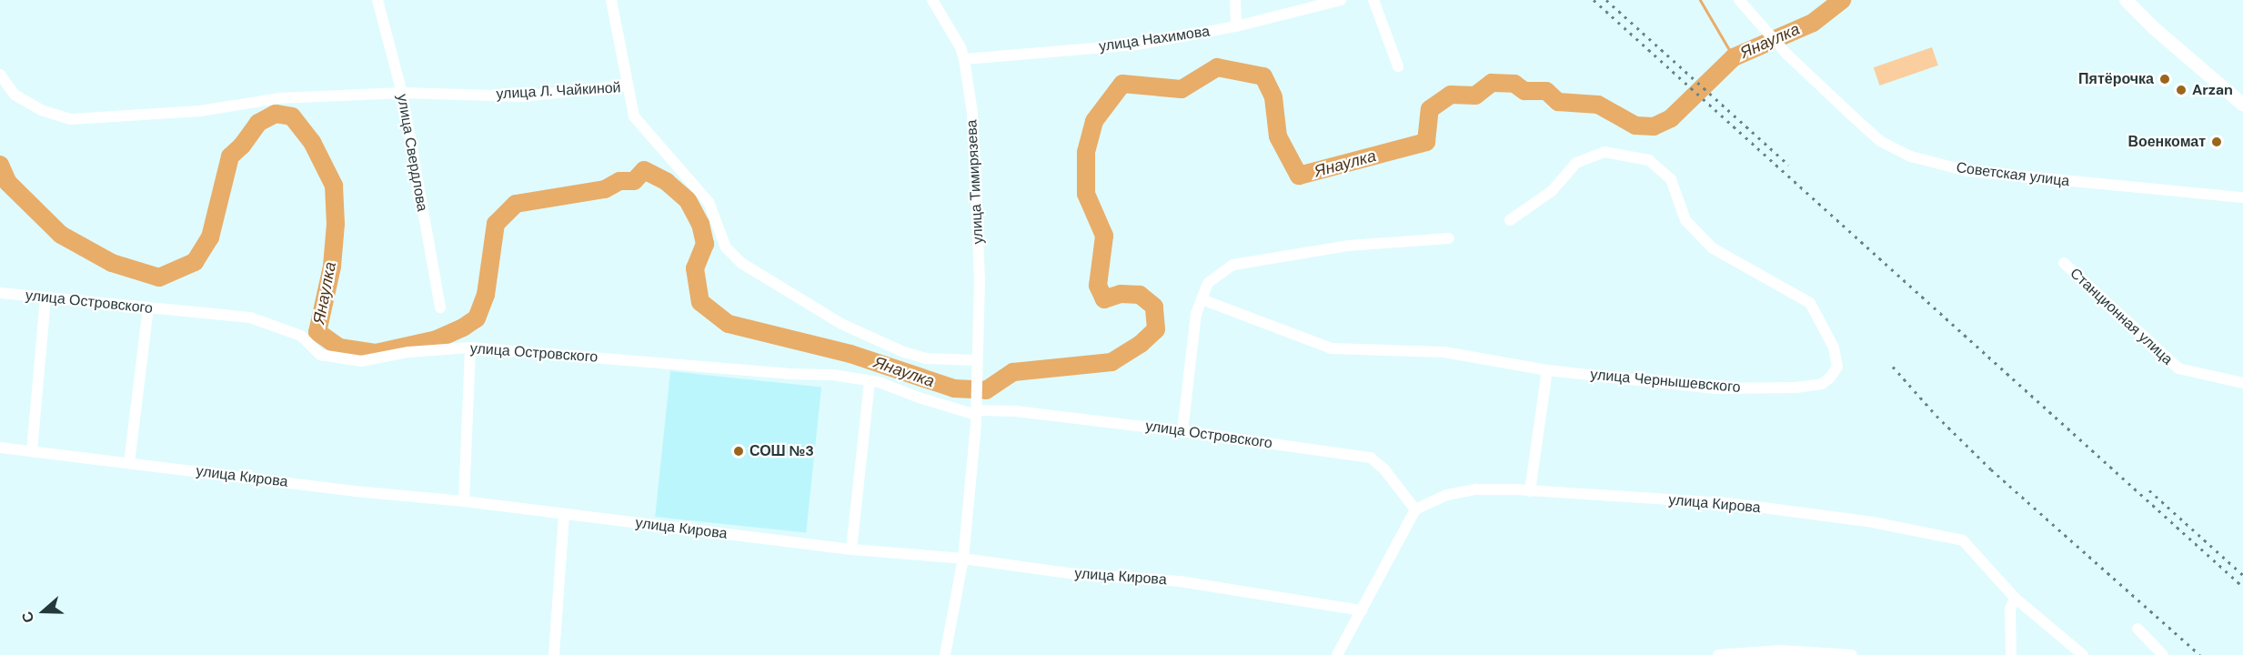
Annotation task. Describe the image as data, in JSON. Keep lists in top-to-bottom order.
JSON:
{
  "streets": {
    "street": [
      "улица Нахимова",
      "улица Л. Чайкиной",
      "улица Свердлова",
      "Советская улица",
      "улица Тимирязева",
      "улица Островского",
      "Станционная улица",
      "улица Чернышевского",
      "улица Кирова"
    ]
  },
  "crossings": [
    ["улица Нахимова", "улица Тимирязева"],
    ["улица Л. Чайкиной", "улица Свердлова"],
    ["улица Л. Чайкиной", "улица Тимирязева"],
    ["улица Тимирязева", "улица Островского"],
    ["улица Островского", "улица Кирова"]
  ],
  "water": ["Янаулка"],
  "places": [
    "Пятёрочка",
    "Arzan",
    "Военкомат",
    "СОШ №3"
  ],
  "north": "left"
}
